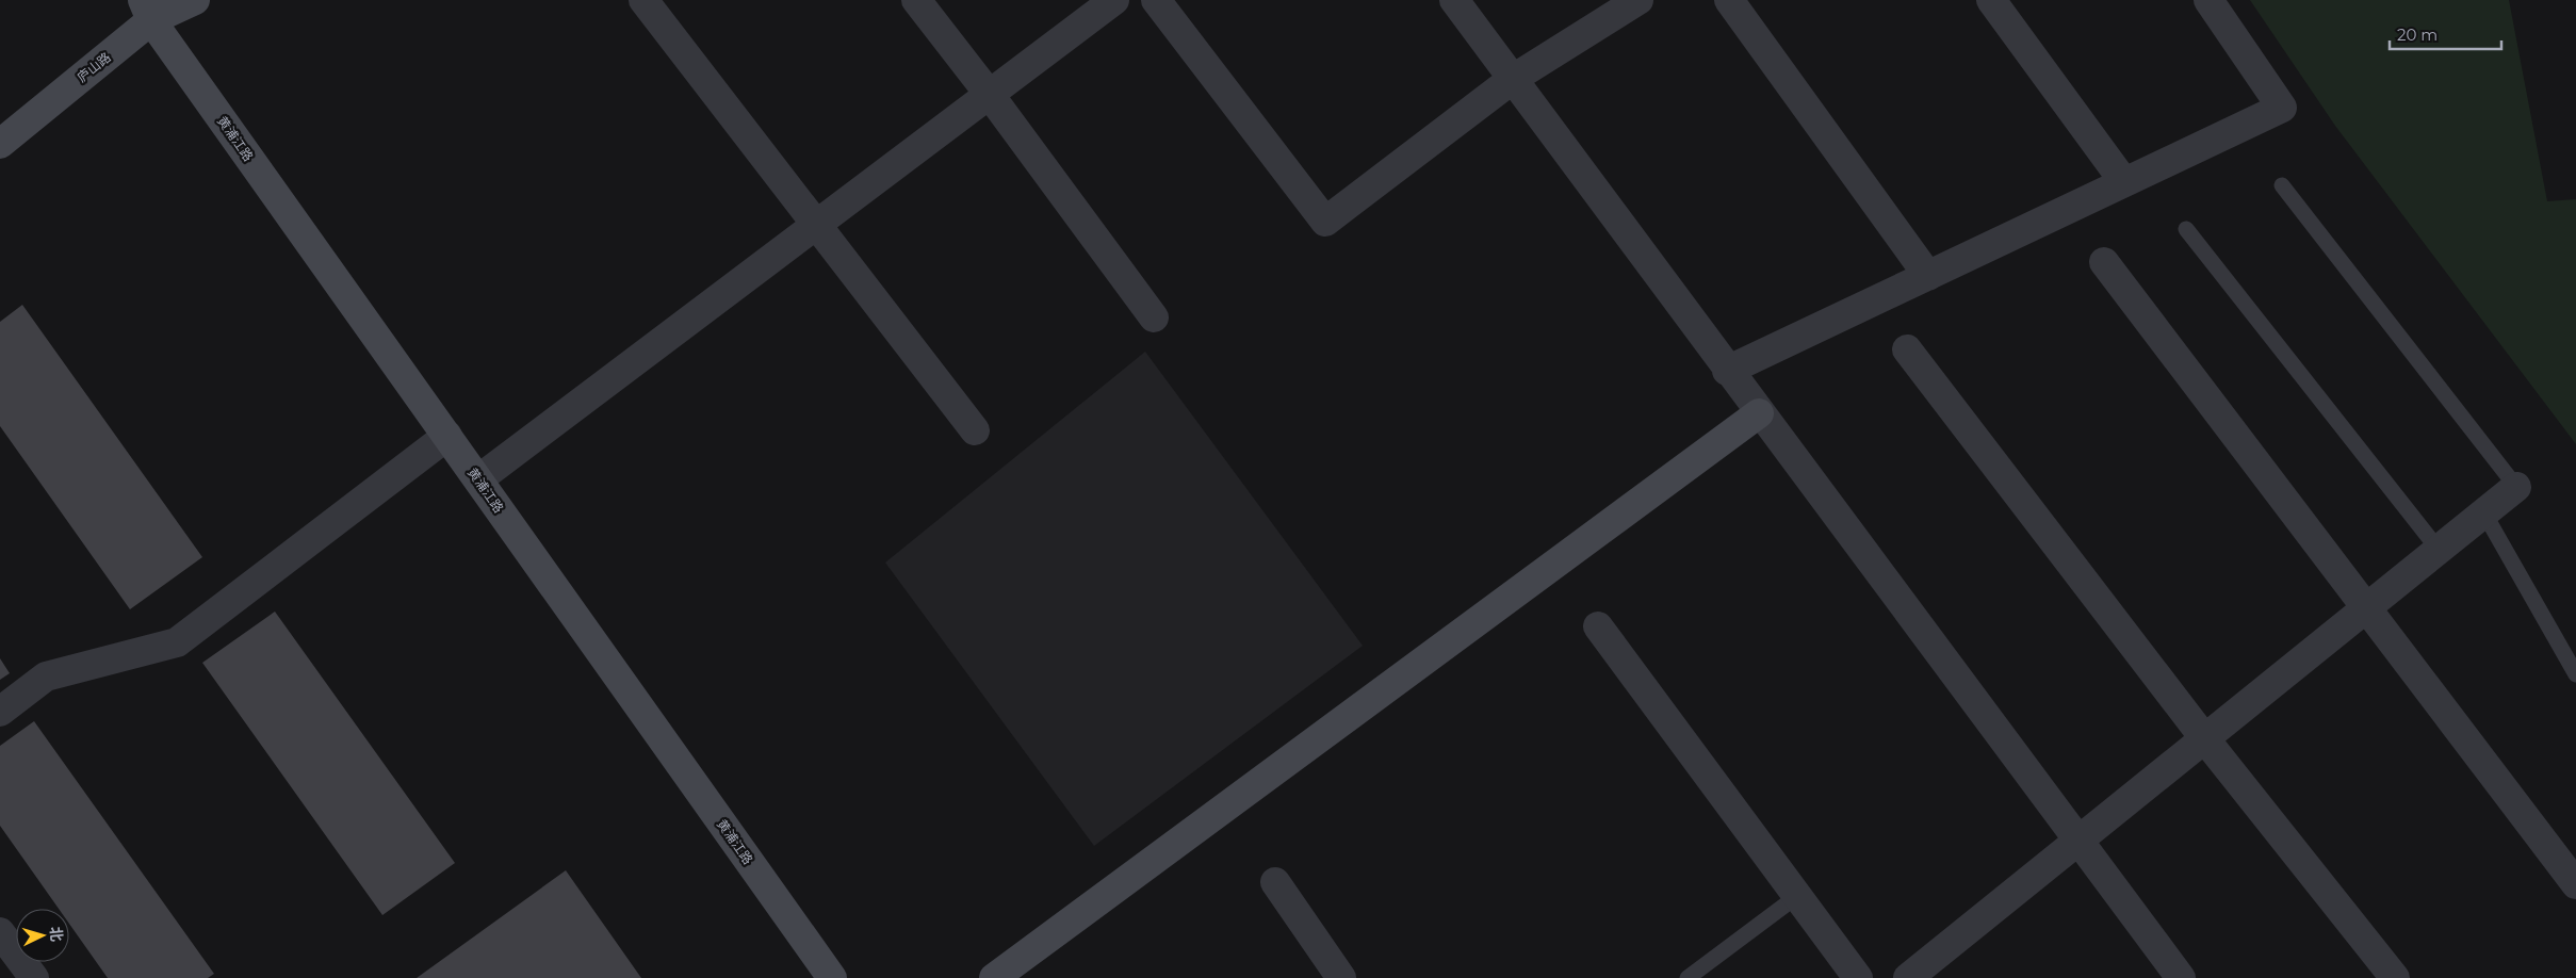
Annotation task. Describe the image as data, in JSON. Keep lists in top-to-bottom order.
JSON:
{
  "streets": {
    "street": ["庐山路", "黄浦江路"]
  },
  "crossings": [
    ["庐山路", "黄浦江路"]
  ],
  "scale_bar": "20 m",
  "north": "right"
}
